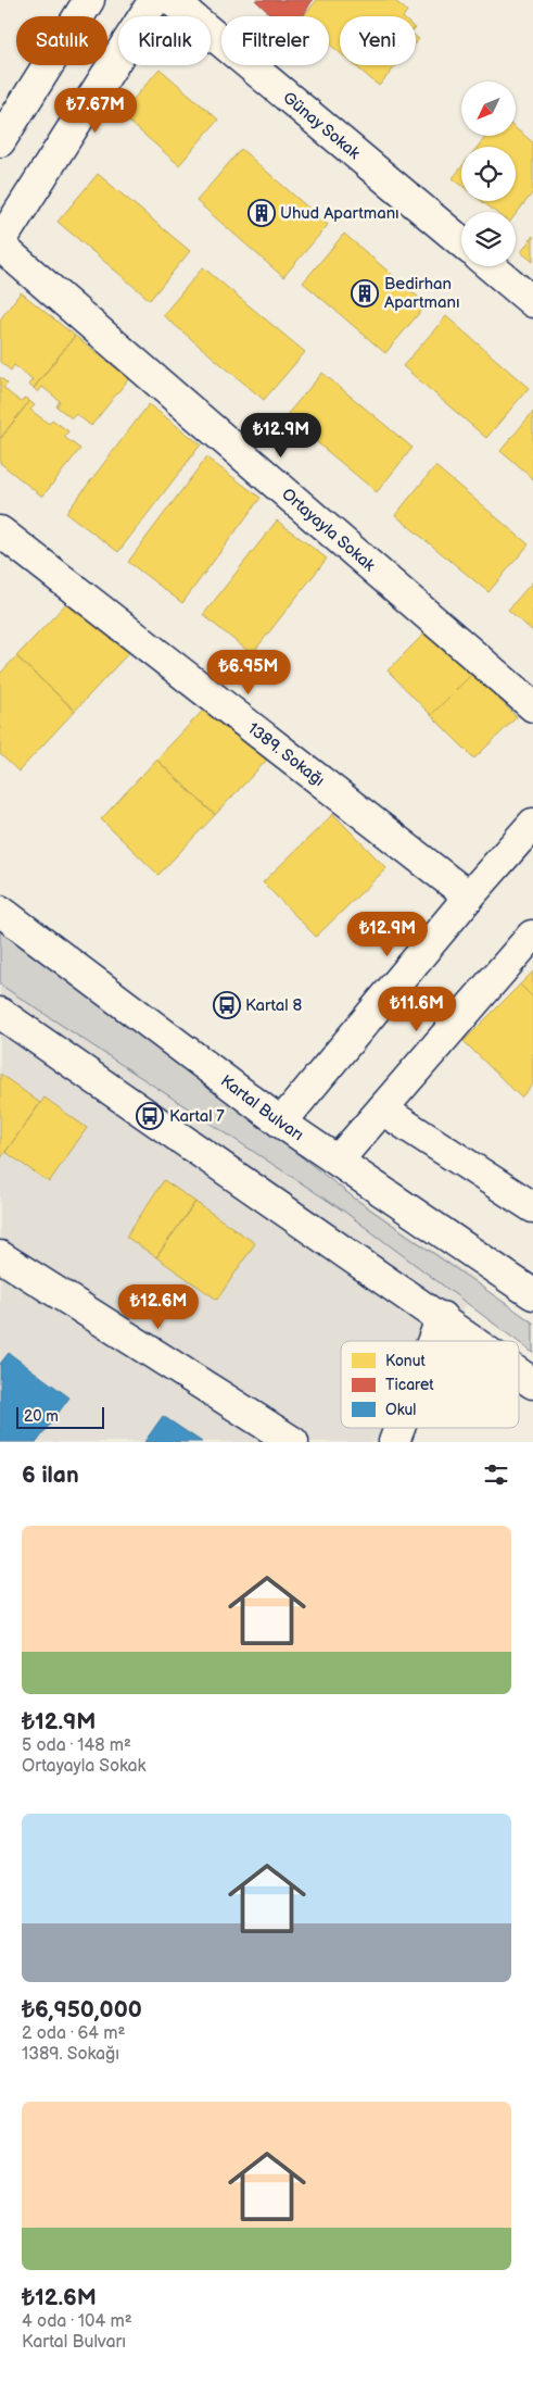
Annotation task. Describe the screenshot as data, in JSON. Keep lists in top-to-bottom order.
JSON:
{
  "streets": {
    "street": [
      "Günay Sokak",
      "Ortayayla Sokak",
      "1389. Sokağı",
      "Kartal Bulvarı"
    ]
  },
  "places": {
    "building": ["Uhud Apartmanı", "Bedirhan Apartmanı"],
    "bus stop": ["Kartal 8", "Kartal 7"]
  },
  "legend": ["Konut", "Ticaret", "Okul"],
  "scale_bar": "20 m",
  "north": "bottom left",
  "page": {
    "chip": [
      "Satılık",
      "Kiralık",
      "Filtreler",
      "Yeni"
    ],
    "price": [
      "₺7.67M",
      "₺12.9M",
      "₺6.95M",
      "₺12.9M",
      "₺11.6M",
      "₺12.6M"
    ],
    "scale": "20 m",
    "heading": "6 ilan",
    "list": [
      {
        "name": "₺12.9M",
        "note": "5 oda · 148 m² · Ortayayla Sokak"
      },
      {
        "name": "₺6,950,000",
        "note": "2 oda · 64 m² · 1389. Sokağı"
      },
      {
        "name": "₺12.6M",
        "note": "4 oda · 104 m² · Kartal Bulvarı"
      }
    ]
  }
}
